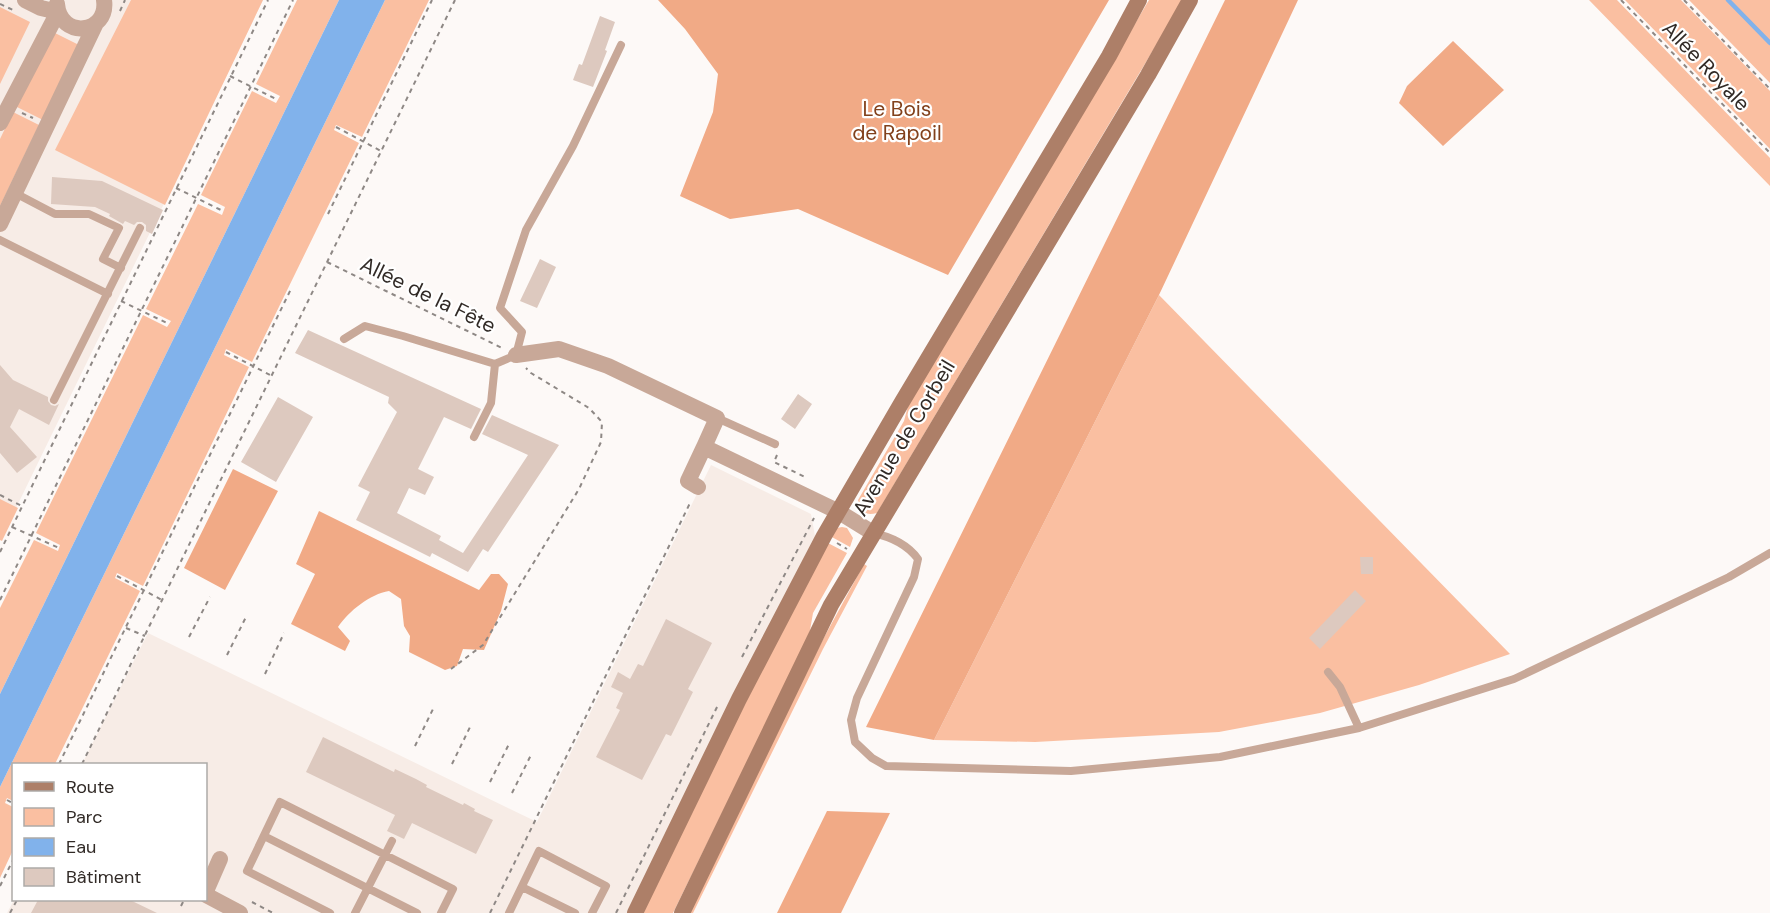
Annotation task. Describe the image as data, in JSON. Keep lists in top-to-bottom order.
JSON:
{
  "streets": {
    "main road": ["Avenue de Corbeil"],
    "path": ["Allée Royale", "Allée de la Fête"]
  },
  "parks": ["Le Bois de Rapoil"],
  "legend": [
    "Route",
    "Parc",
    "Eau",
    "Bâtiment"
  ]
}
